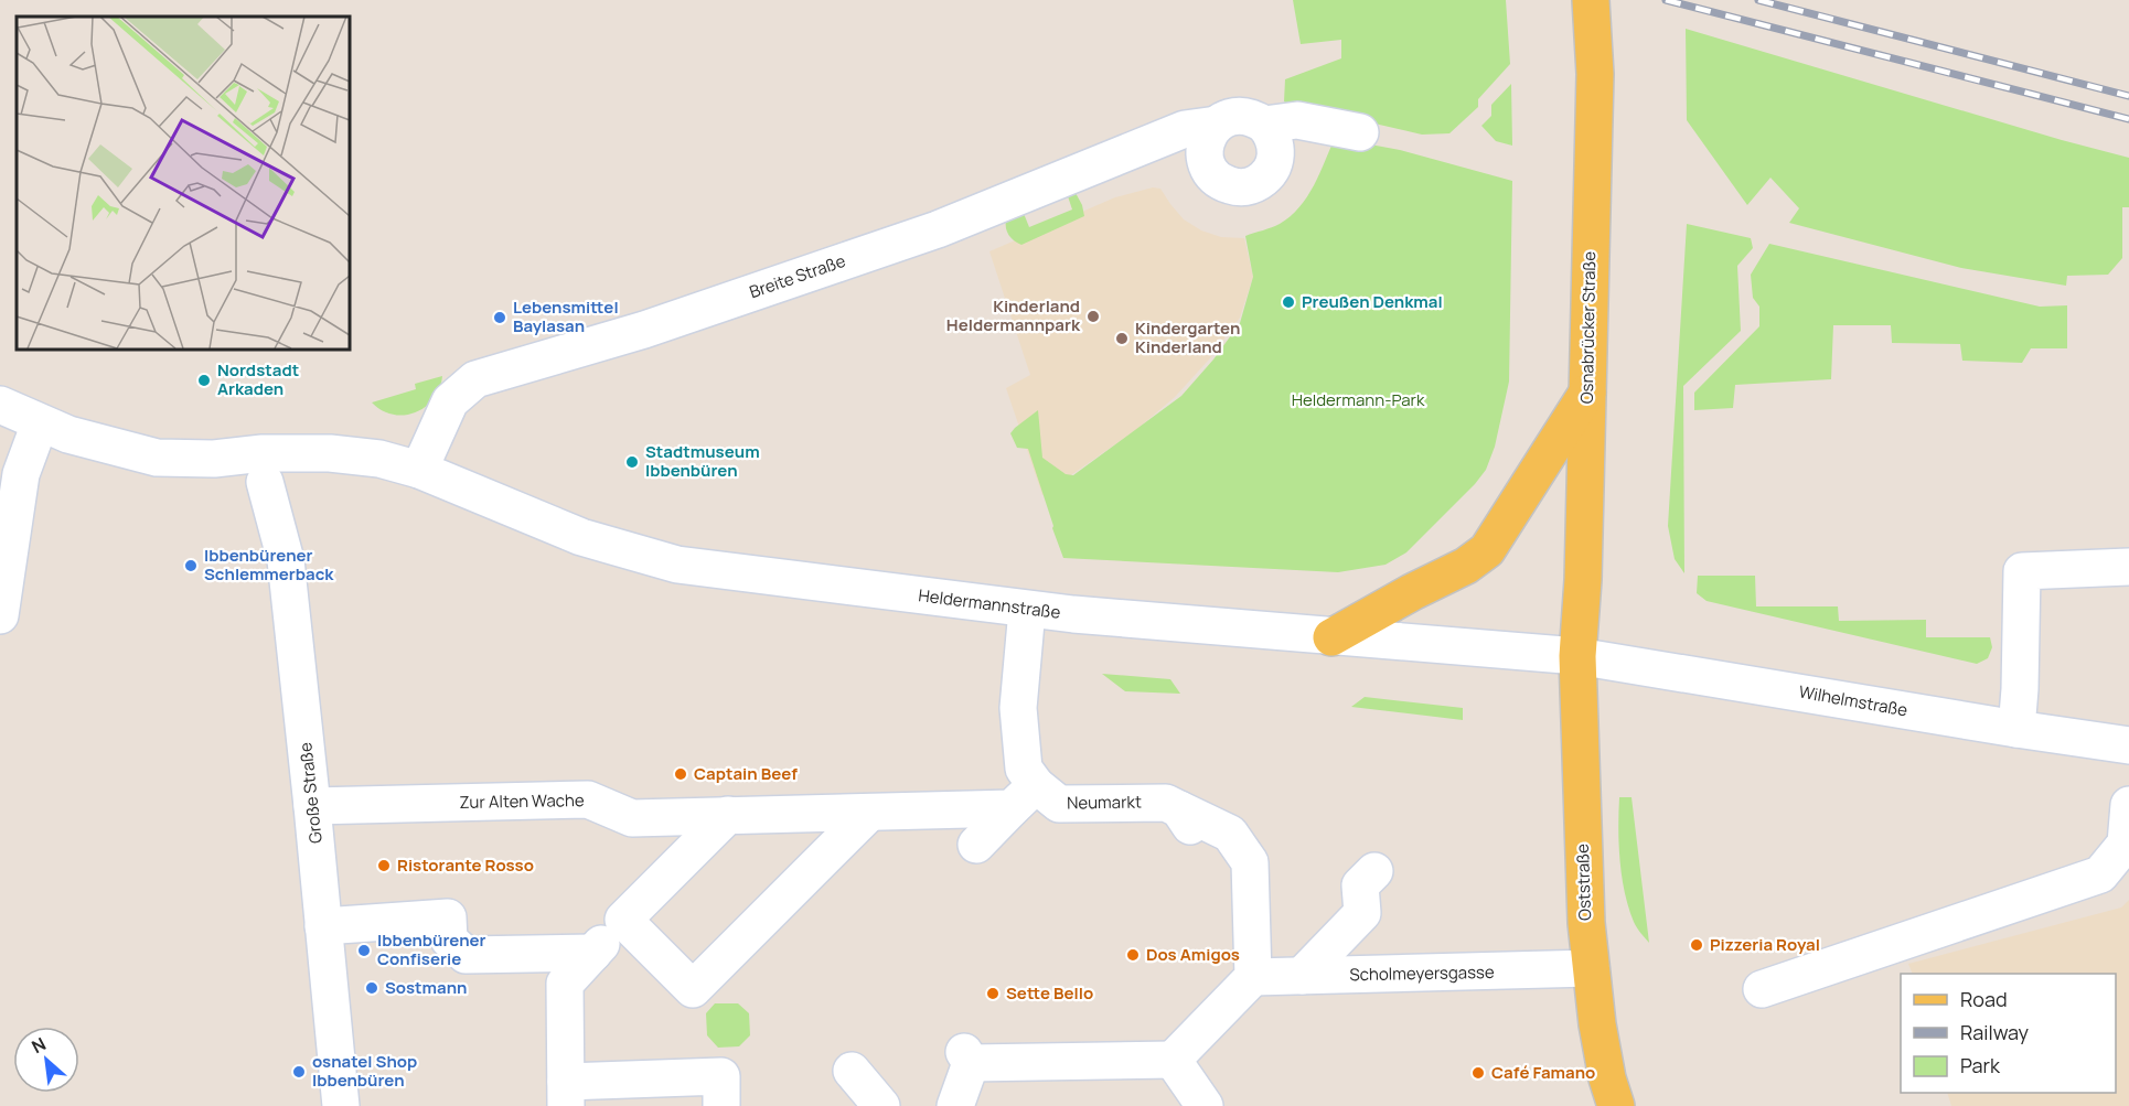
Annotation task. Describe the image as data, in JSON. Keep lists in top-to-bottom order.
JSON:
{
  "streets": {
    "main road": ["Osnabrücker Straße", "Oststraße"],
    "street": [
      "Breite Straße",
      "Heldermannstraße",
      "Wilhelmstraße",
      "Große Straße",
      "Zur Alten Wache",
      "Neumarkt",
      "Scholmeyersgasse"
    ]
  },
  "crossings": [
    ["Breite Straße", "Heldermannstraße"],
    ["Osnabrücker Straße", "Heldermannstraße"],
    ["Osnabrücker Straße", "Wilhelmstraße"],
    ["Osnabrücker Straße", "Oststraße"],
    ["Heldermannstraße", "Wilhelmstraße"],
    ["Heldermannstraße", "Oststraße"],
    ["Wilhelmstraße", "Oststraße"],
    ["Große Straße", "Zur Alten Wache"],
    ["Zur Alten Wache", "Neumarkt"],
    ["Neumarkt", "Scholmeyersgasse"],
    ["Oststraße", "Scholmeyersgasse"]
  ],
  "parks": ["Heldermann-Park"],
  "places": [
    "Preußen Denkmal",
    "Kinderland Heldermannpark",
    "Lebensmittel Baylasan",
    "Kindergarten Kinderland",
    "Nordstadt Arkaden",
    "Stadtmuseum Ibbenbüren",
    "Ibbenbürener Schlemmerback",
    "Captain Beef",
    "Ristorante Rosso",
    "Pizzeria Royal",
    "Ibbenbürener Confiserie",
    "Dos Amigos",
    "Sostmann",
    "Sette Bello",
    "osnatel Shop Ibbenbüren",
    "Café Famano"
  ],
  "legend": ["Road", "Railway", "Park"],
  "north": "top left"
}
